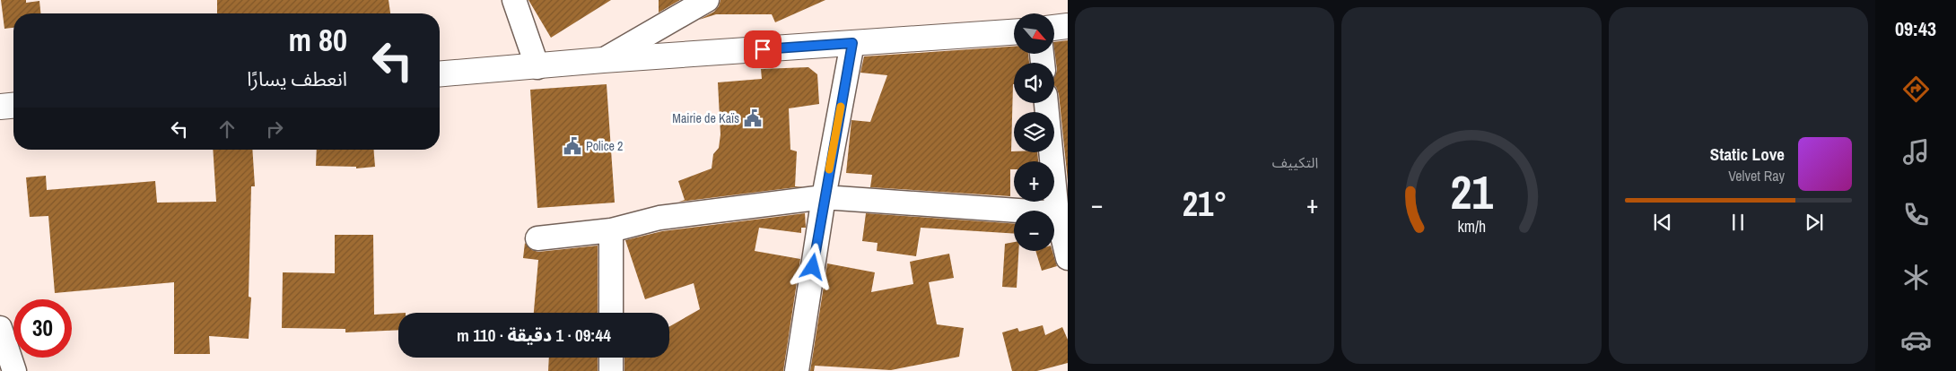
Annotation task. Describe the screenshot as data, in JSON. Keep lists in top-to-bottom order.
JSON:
{
  "places": {
    "public building": ["Mairie de Kaïs", "Police 2"]
  },
  "north": "bottom right",
  "page": {
    "tabs": "09:43",
    "tile": "التكييف",
    "map_buttons": ["+", "−"],
    "turn": ["80 m", "انعطف يسارًا"],
    "song": ["Static Love", "Velvet Ray"],
    "heat": ["−", "21°", "+"],
    "limit": "30",
    "trip": "09:44 · 1 دقيقة · 110 m",
    "gauge": ["21", "km/h"]
  }
}
